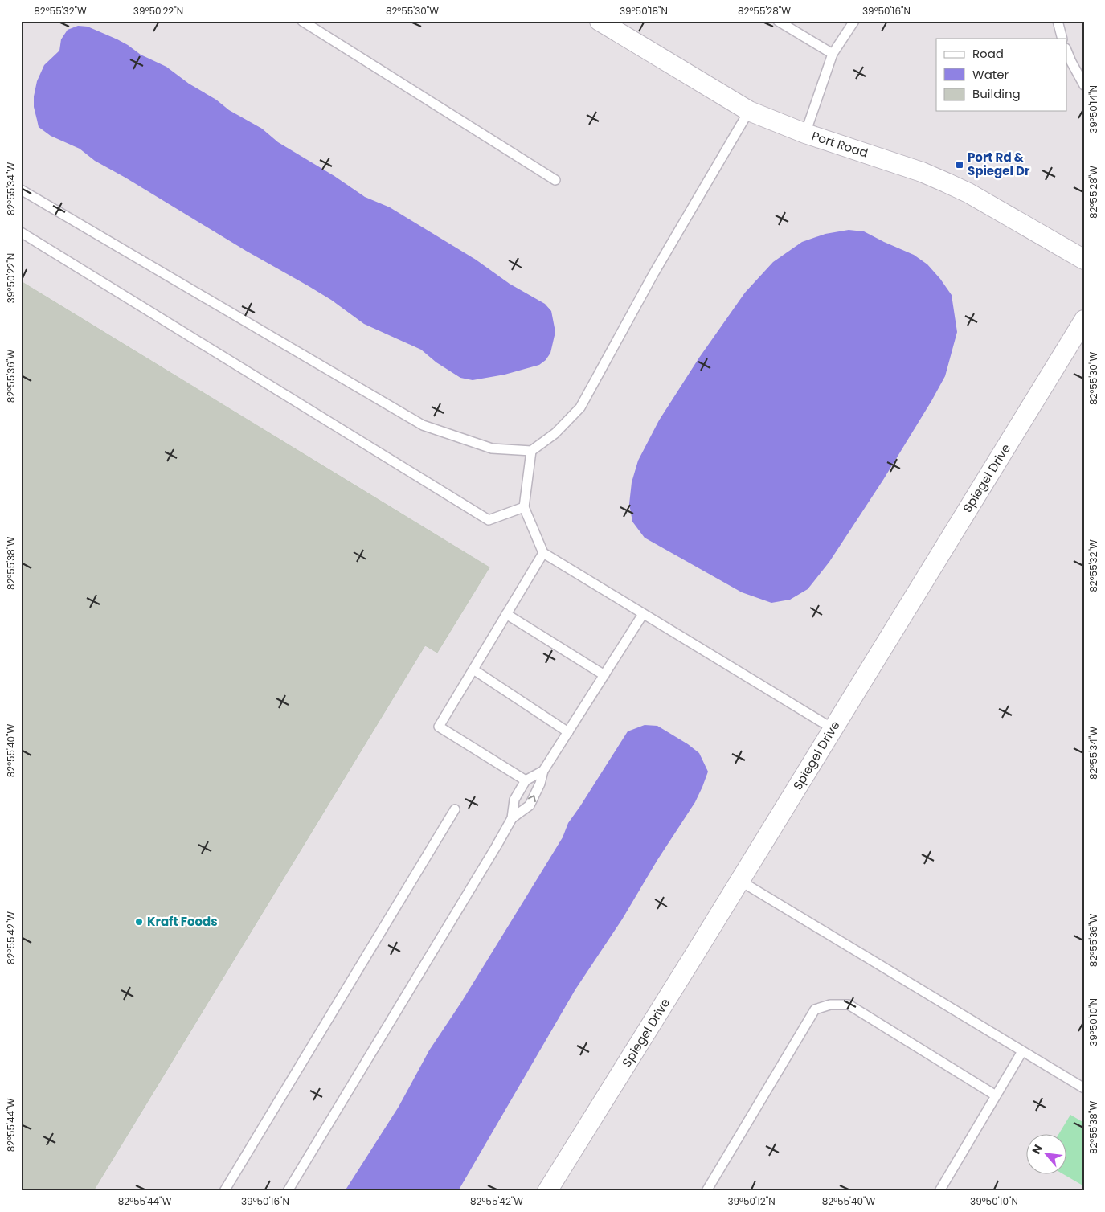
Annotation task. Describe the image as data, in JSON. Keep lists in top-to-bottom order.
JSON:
{
  "streets": {
    "street": ["Port Road", "Spiegel Drive"]
  },
  "places": {
    "transit": ["Port Rd & Spiegel Dr"],
    "other": ["Kraft Foods"]
  },
  "legend": ["Road", "Water", "Building"],
  "north": "top left",
  "coordinates": [
    "82°55'32\"W",
    "39°50'22\"N",
    "82°55'30\"W",
    "39°50'18\"N",
    "82°55'28\"W",
    "39°50'16\"N",
    "39°50'14\"N",
    "82°55'34\"W",
    "82°55'36\"W",
    "82°55'38\"W",
    "82°55'40\"W",
    "82°55'42\"W",
    "39°50'10\"N",
    "82°55'44\"W",
    "39°50'12\"N"
  ]
}
